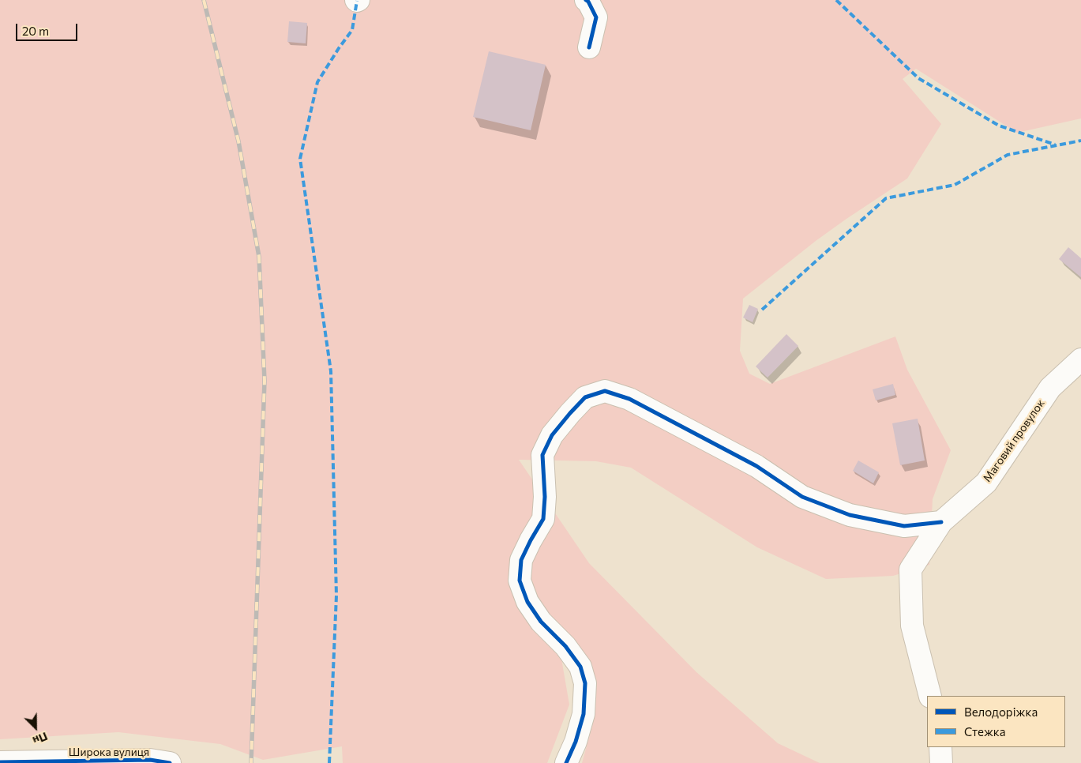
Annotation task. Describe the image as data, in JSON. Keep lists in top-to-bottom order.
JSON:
{
  "streets": {
    "street": ["Маговий провулок", "Широка вулиця"]
  },
  "legend": ["Велодоріжка", "Стежка"],
  "scale_bar": "20 m",
  "north": "bottom right"
}
